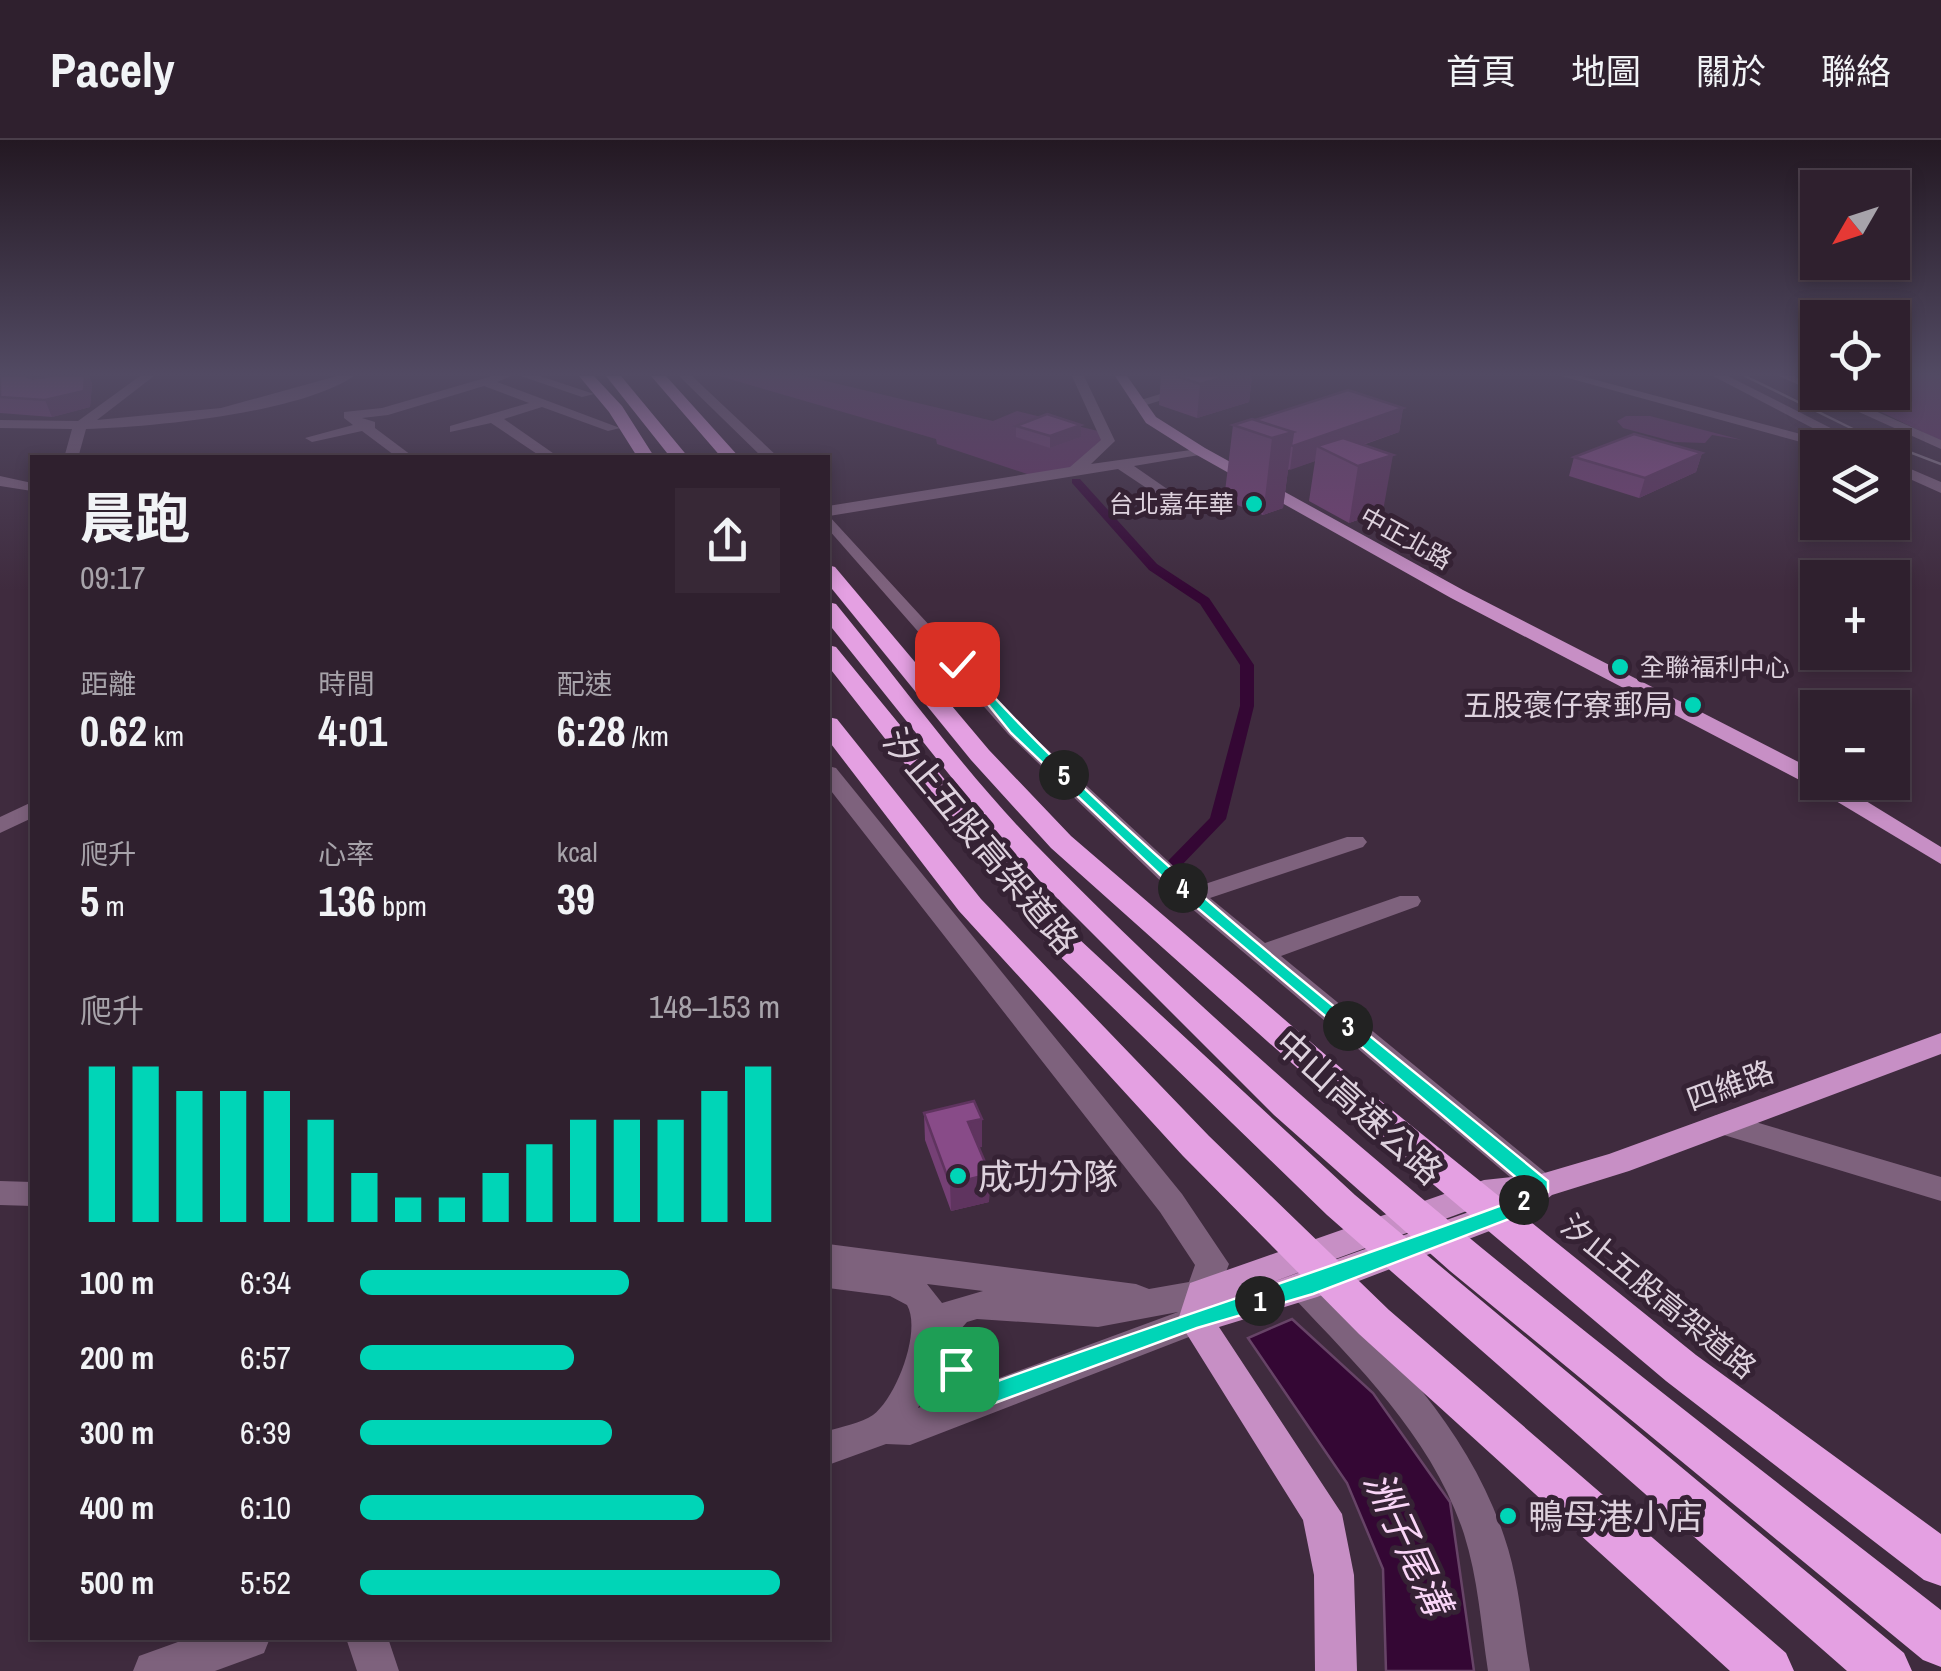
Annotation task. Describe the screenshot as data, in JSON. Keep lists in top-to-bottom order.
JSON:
{
  "streets": {
    "highway": ["汐止五股高架道路", "中山高速公路"],
    "main road": ["中正北路", "四維路"]
  },
  "water": ["洲子尾溝"],
  "places": [
    "台北嘉年華",
    "全聯福利中心",
    "五股褒仔寮郵局",
    "成功分隊",
    "鴨母港小店"
  ],
  "north": "bottom left",
  "page": {
    "header": "Pacely",
    "nav": [
      "首頁",
      "地圖",
      "關於",
      "聯絡"
    ],
    "map_buttons": ["+", "−"],
    "heading": ["晨跑", "09:17"],
    "stats": [
      ["距離", "0.62 km"],
      ["時間", "4:01"],
      ["配速", "6:28 /km"],
      ["爬升", "5 m"],
      ["心率", "136 bpm"],
      ["kcal", "39"]
    ],
    "pins": [
      "5",
      "4",
      "3",
      "2",
      "1"
    ],
    "chart": ["爬升", "148–153 m"],
    "list": [
      {
        "name": "100 m",
        "note": "6:34"
      },
      {
        "name": "200 m",
        "note": "6:57"
      },
      {
        "name": "300 m",
        "note": "6:39"
      },
      {
        "name": "400 m",
        "note": "6:10"
      },
      {
        "name": "500 m",
        "note": "5:52"
      }
    ]
  }
}
